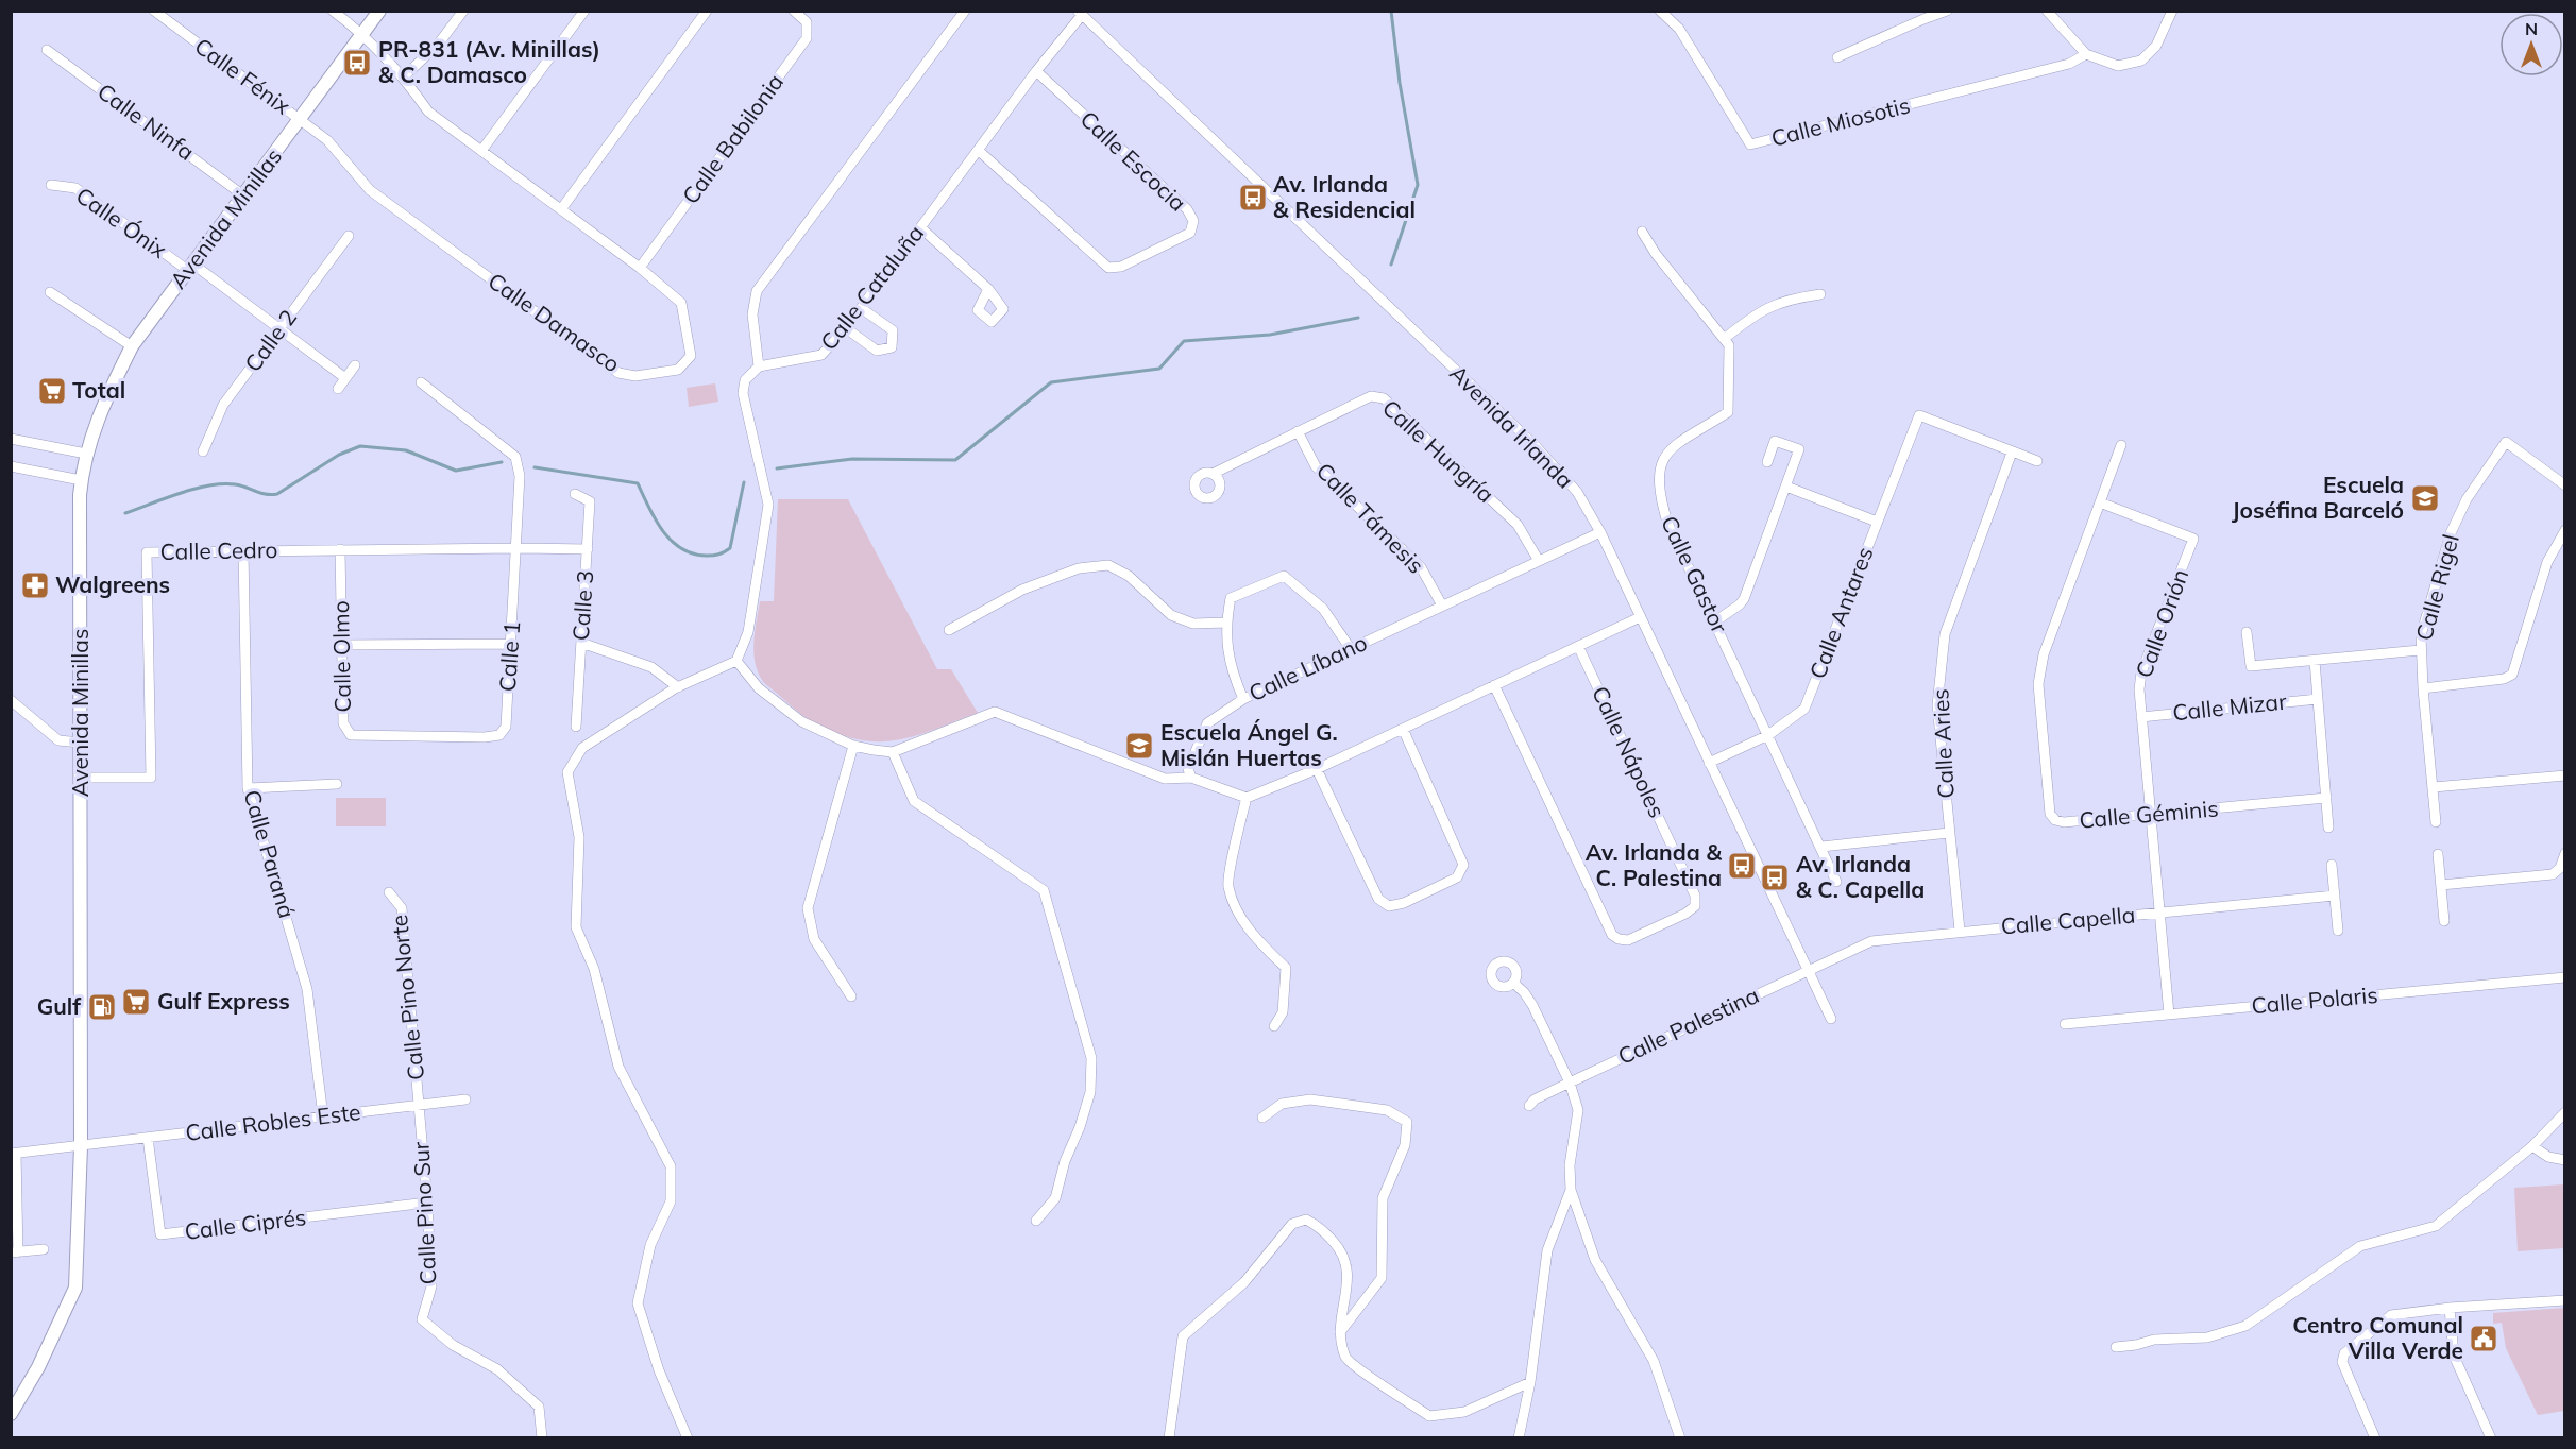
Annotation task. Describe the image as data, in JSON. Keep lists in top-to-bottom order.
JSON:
{
  "streets": {
    "street": [
      "Calle Fénix",
      "Calle Ninfa",
      "Calle Miosotis",
      "Calle Babilonia",
      "Calle Escocia",
      "Avenida Minillas",
      "Calle Ónix",
      "Calle Cataluña",
      "Calle Damasco",
      "Calle 2",
      "Avenida Irlanda",
      "Calle Hungría",
      "Calle Támesis",
      "Calle Cedro",
      "Calle Gastor",
      "Calle Rigel",
      "Calle 3",
      "Calle Antares",
      "Calle Orión",
      "Calle Olmo",
      "Calle 1",
      "Calle Líbano",
      "Calle Mizar",
      "Calle Aries",
      "Calle Nápoles",
      "Calle Géminis",
      "Calle Paraná",
      "Calle Capella",
      "Calle Pino Norte",
      "Calle Polaris",
      "Calle Palestina",
      "Calle Robles Este",
      "Calle Pino Sur",
      "Calle Ciprés"
    ]
  },
  "crossings": [
    ["Calle Fénix", "Avenida Minillas"],
    ["Calle Fénix", "Calle Damasco"],
    ["Calle Ninfa", "Avenida Minillas"],
    ["Calle Babilonia", "Calle Damasco"],
    ["Calle Escocia", "Calle Cataluña"],
    ["Avenida Minillas", "Calle Ónix"],
    ["Avenida Minillas", "Calle Damasco"],
    ["Avenida Minillas", "Calle Cedro"],
    ["Avenida Minillas", "Calle Robles Este"],
    ["Calle Cataluña", "Avenida Irlanda"],
    ["Avenida Irlanda", "Calle Antares"],
    ["Avenida Irlanda", "Calle Líbano"],
    ["Avenida Irlanda", "Calle Capella"],
    ["Avenida Irlanda", "Calle Palestina"],
    ["Calle Hungría", "Calle Támesis"],
    ["Calle Hungría", "Calle Líbano"],
    ["Calle Támesis", "Calle Líbano"],
    ["Calle Cedro", "Calle 3"],
    ["Calle Cedro", "Calle Olmo"],
    ["Calle Cedro", "Calle 1"],
    ["Calle Cedro", "Calle Paraná"],
    ["Calle Gastor", "Calle Antares"],
    ["Calle Antares", "Calle Aries"],
    ["Calle Orión", "Calle Mizar"],
    ["Calle Orión", "Calle Géminis"],
    ["Calle Orión", "Calle Capella"],
    ["Calle Orión", "Calle Polaris"],
    ["Calle Olmo", "Calle 1"],
    ["Calle Aries", "Calle Capella"],
    ["Calle Paraná", "Calle Robles Este"],
    ["Calle Capella", "Calle Palestina"],
    ["Calle Pino Norte", "Calle Robles Este"],
    ["Calle Pino Norte", "Calle Pino Sur"],
    ["Calle Robles Este", "Calle Pino Sur"],
    ["Calle Robles Este", "Calle Ciprés"],
    ["Calle Pino Sur", "Calle Ciprés"]
  ],
  "places": {
    "bus stop": [
      "PR-831 (Av. Minillas) & C. Damasco",
      "Av. Irlanda & Residencial",
      "Av. Irlanda & C. Palestina",
      "Av. Irlanda & C. Capella"
    ],
    "supermarket": ["Total", "Gulf Express"],
    "school or university": ["Escuela Joséfina Barceló", "Escuela Ángel G. Mislán Huertas"],
    "pharmacy": ["Walgreens"],
    "fuel station": ["Gulf"],
    "public building": ["Centro Comunal Villa Verde"]
  },
  "north": "top"
}
